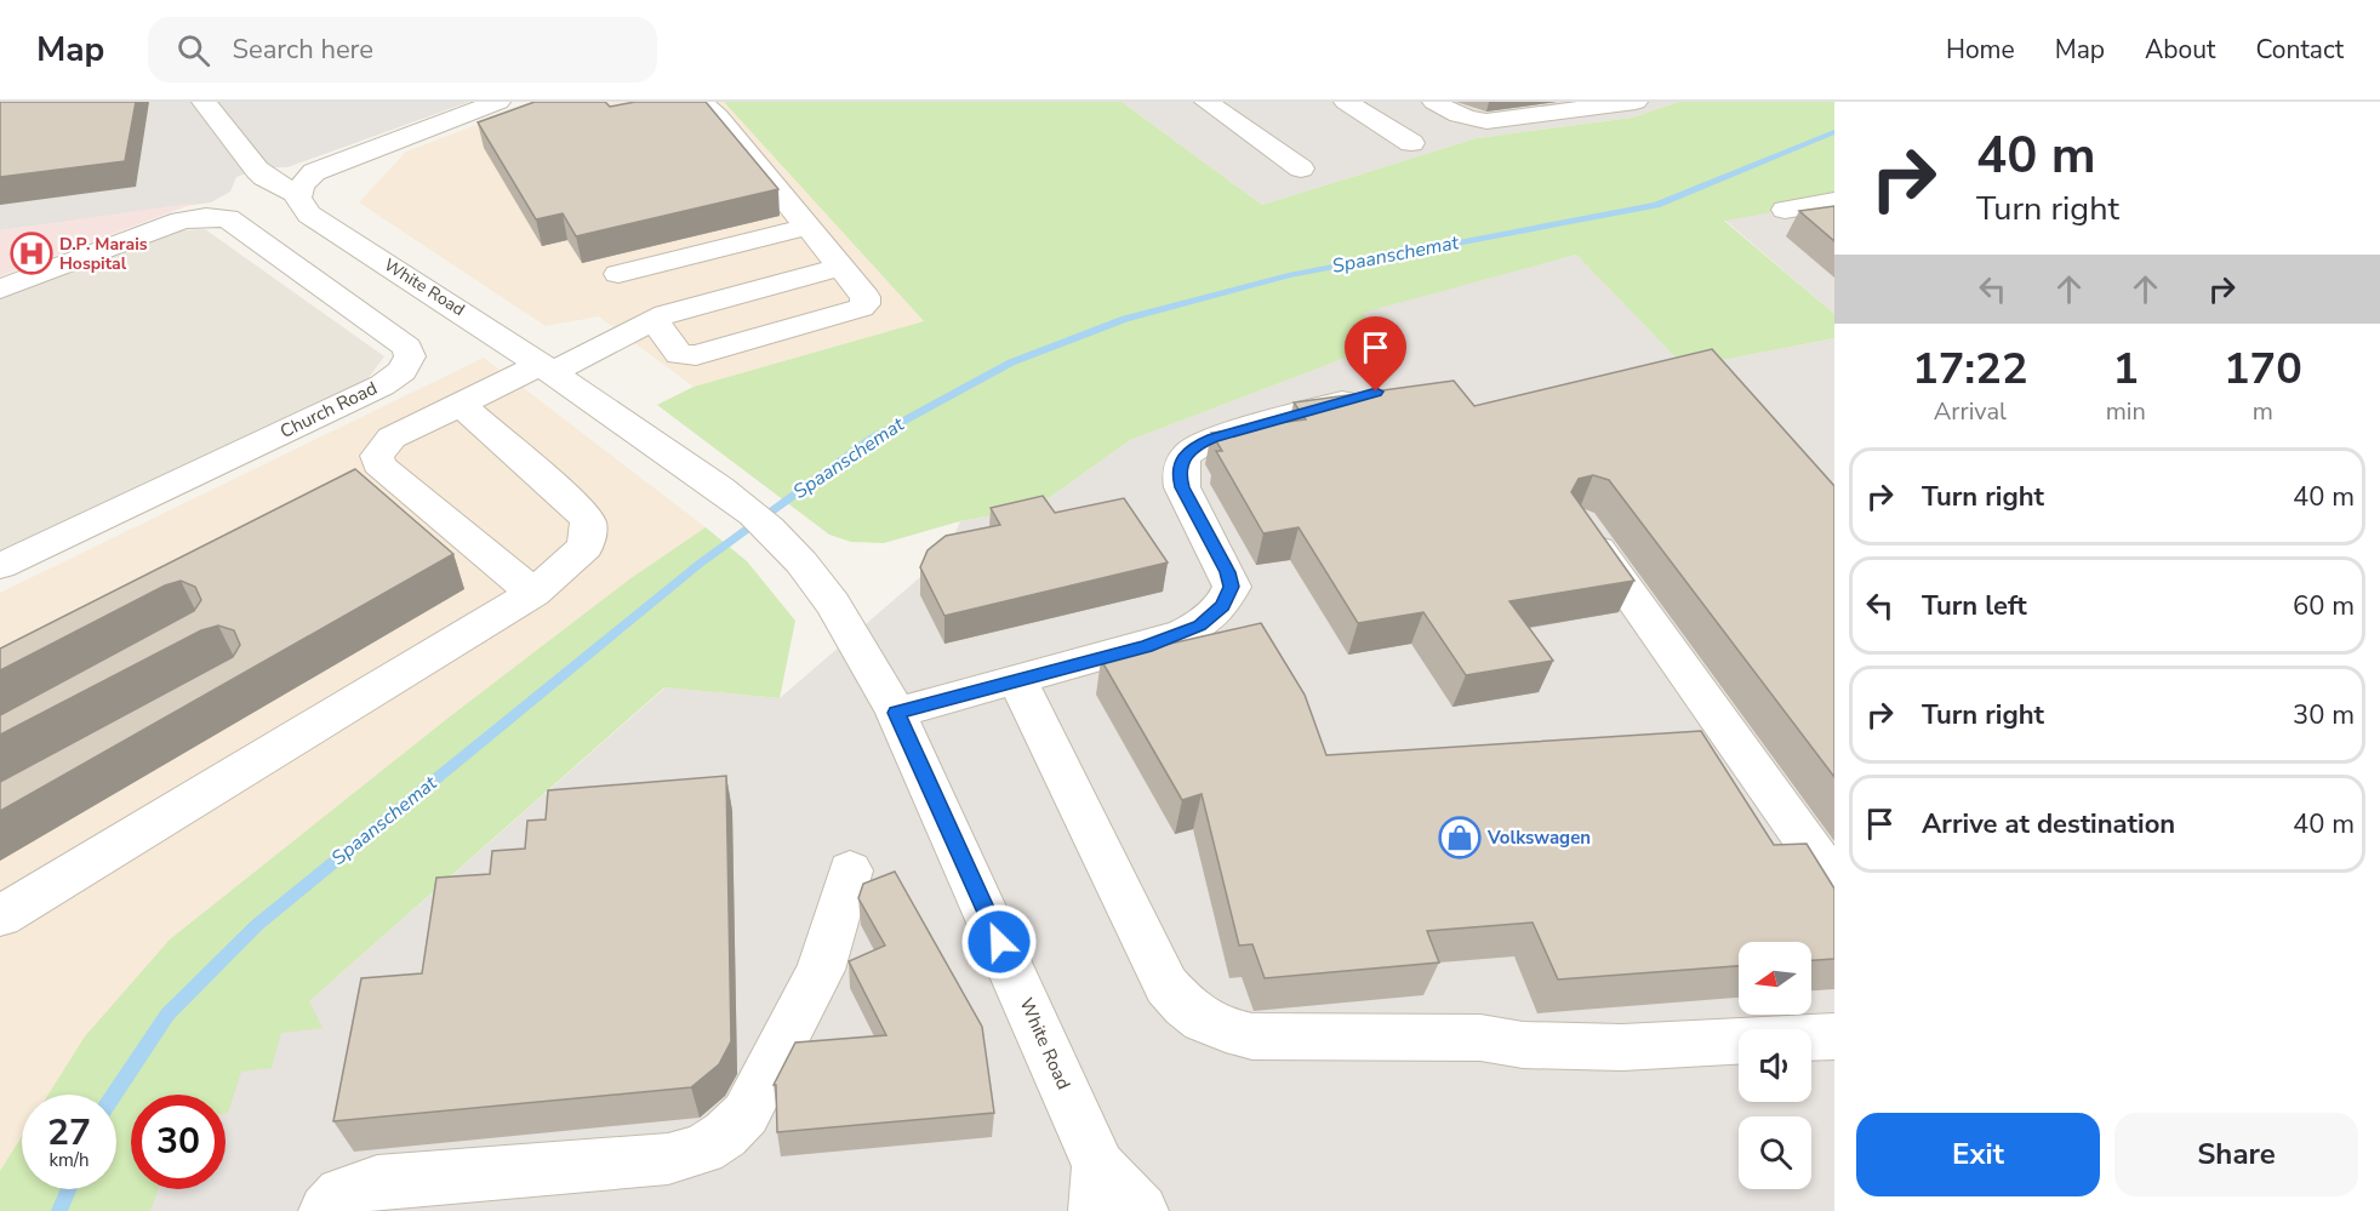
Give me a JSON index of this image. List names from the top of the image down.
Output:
{
  "streets": {
    "street": ["White Road", "Church Road"]
  },
  "water": ["Spaanschemat"],
  "places": {
    "hospital": ["D.P. Marais Hospital"],
    "shop": ["Volkswagen"]
  },
  "north": "left",
  "page": {
    "header": "Map",
    "search": "Search here",
    "nav": [
      "Home",
      "Map",
      "About",
      "Contact"
    ],
    "turn": ["40 m", "Turn right"],
    "eta": [
      "17:22",
      "Arrival",
      "1",
      "min",
      "170",
      "m"
    ],
    "list": [
      {
        "name": "Turn right",
        "value": "40 m"
      },
      {
        "name": "Turn left",
        "value": "60 m"
      },
      {
        "name": "Turn right",
        "value": "30 m"
      },
      {
        "name": "Arrive at destination",
        "value": "40 m"
      }
    ],
    "speed": "27 km/h",
    "limit": "30",
    "buttons": ["Exit", "Share"]
  }
}
